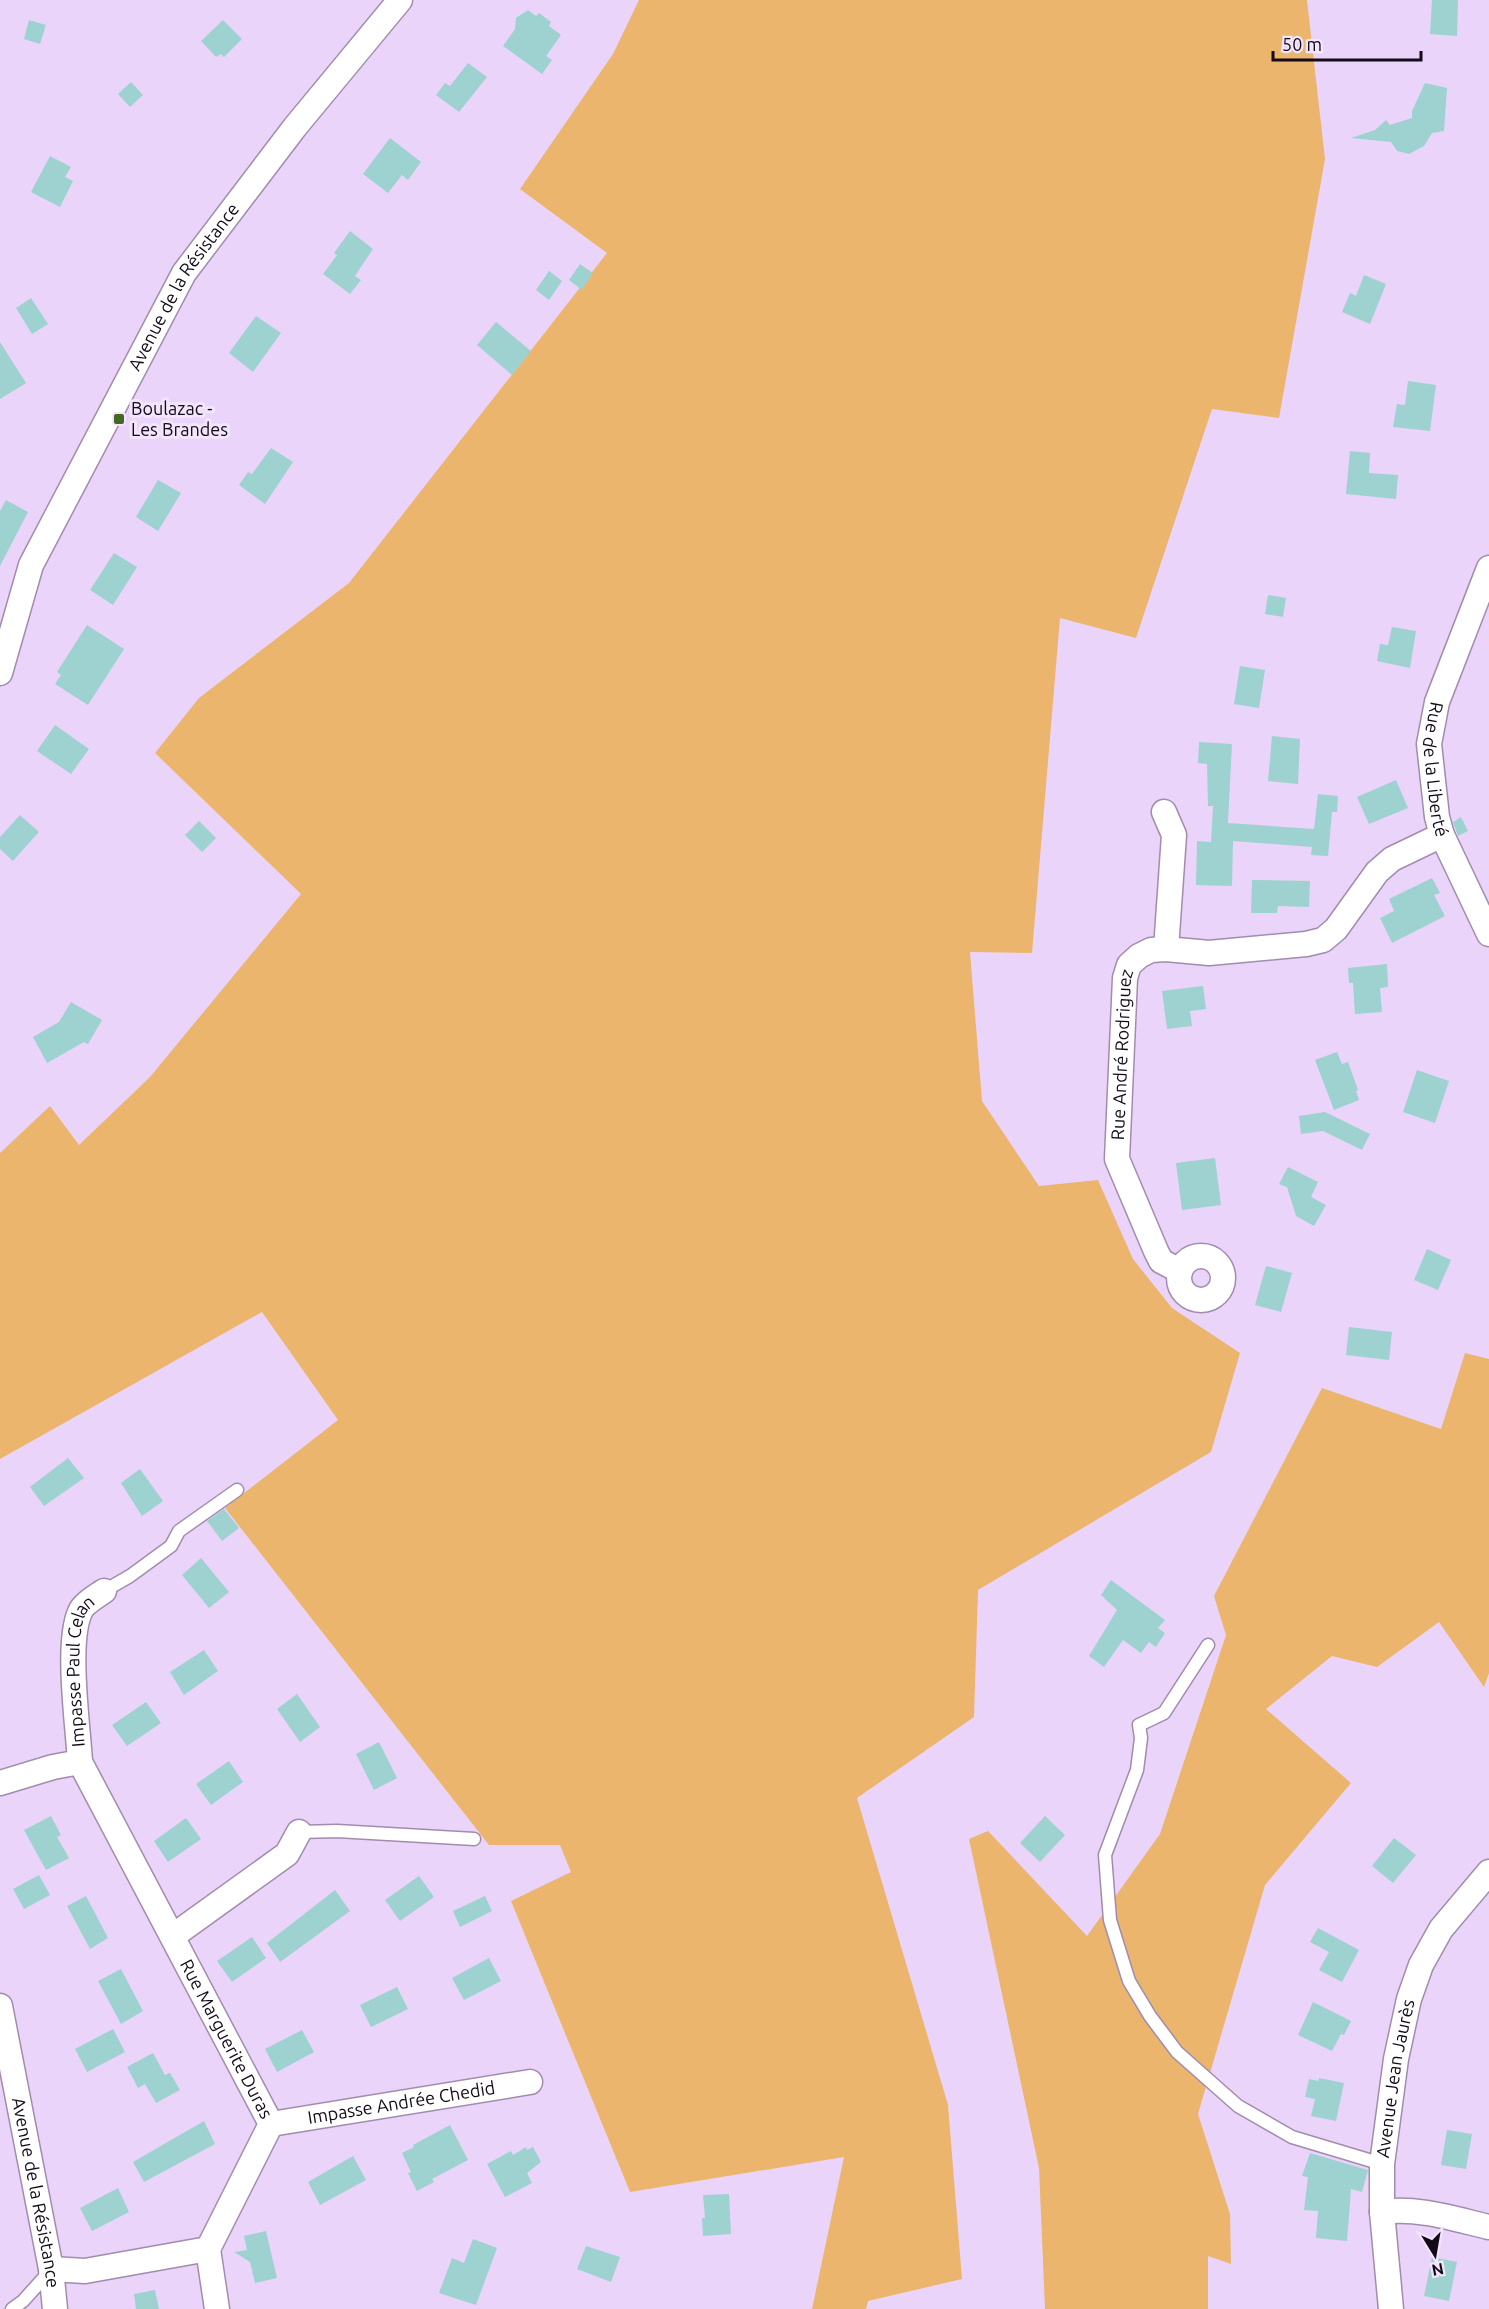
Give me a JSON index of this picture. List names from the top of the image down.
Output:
{
  "streets": {
    "street": [
      "Avenue de la Résistance",
      "Rue de la Liberté",
      "Rue André Rodriguez",
      "Impasse Paul Celan",
      "Rue Marguerite Duras",
      "Avenue Jean Jaurès",
      "Impasse Andrée Chedid"
    ]
  },
  "crossings": [
    ["Rue de la Liberté", "Rue André Rodriguez"],
    ["Impasse Paul Celan", "Rue Marguerite Duras"],
    ["Rue Marguerite Duras", "Impasse Andrée Chedid"]
  ],
  "places": {
    "transit": ["Boulazac - Les Brandes"]
  },
  "scale_bar": "50 m",
  "north": "bottom"
}
